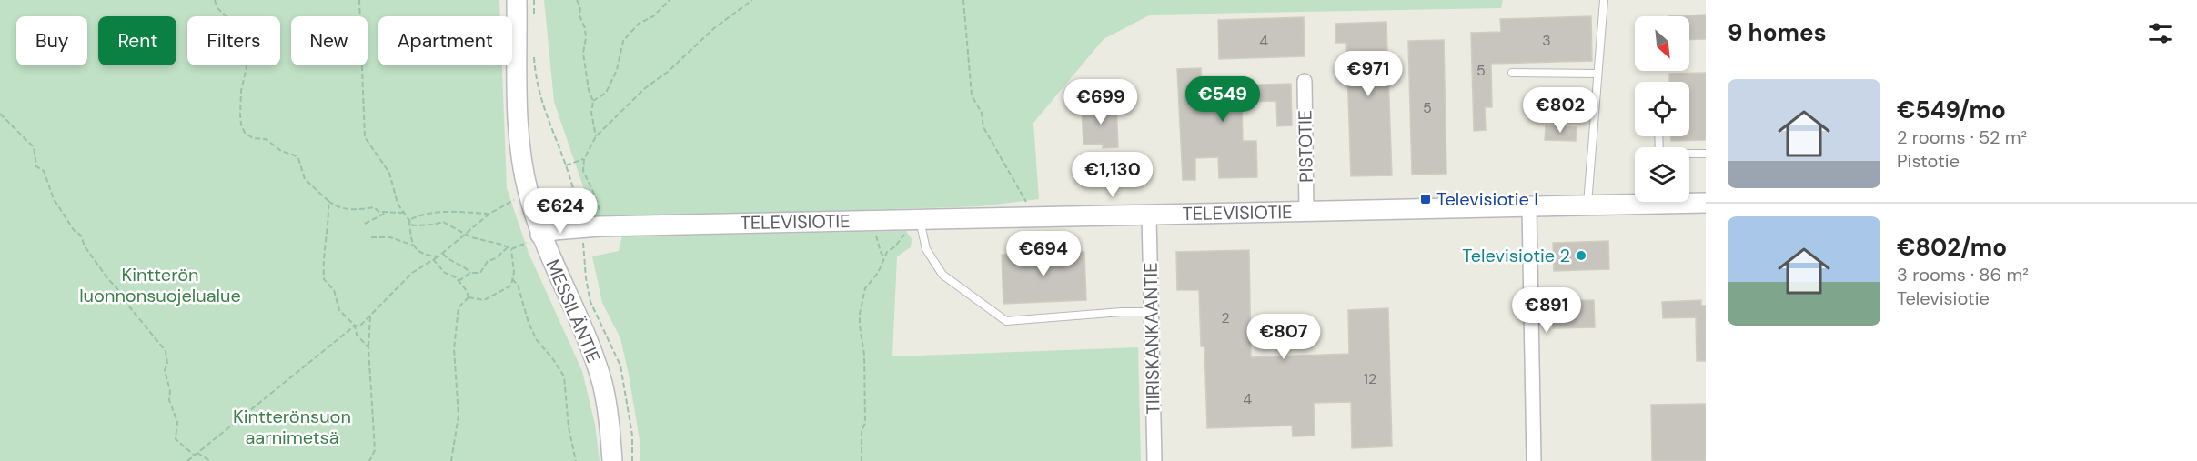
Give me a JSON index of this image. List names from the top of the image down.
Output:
{
  "streets": {
    "street": [
      "PISTOTIE",
      "TELEVISIOTIE",
      "MESSILÄNTIE",
      "TIIRISKANKAANTIE"
    ]
  },
  "crossings": [
    ["PISTOTIE", "TELEVISIOTIE"],
    ["TELEVISIOTIE", "MESSILÄNTIE"],
    ["TELEVISIOTIE", "TIIRISKANKAANTIE"]
  ],
  "parks": ["Kintterön luonnonsuojelualue", "Kintterönsuon aarnimetsä"],
  "places": {
    "transit": ["Televisiotie I"],
    "other": ["Televisiotie 2"]
  },
  "house_numbers": [
    "4",
    "3",
    "5",
    "5",
    "2",
    "12",
    "4"
  ],
  "north": "bottom right",
  "page": {
    "heading": "9 homes",
    "chip": [
      "Buy",
      "Rent",
      "Filters",
      "New",
      "Apartment"
    ],
    "price": [
      "€971",
      "€549",
      "€699",
      "€802",
      "€1,130",
      "€624",
      "€694",
      "€891",
      "€807"
    ],
    "list": [
      {
        "name": "€549/mo",
        "note": "2 rooms · 52 m² · Pistotie"
      },
      {
        "name": "€802/mo",
        "note": "3 rooms · 86 m² · Televisiotie"
      }
    ]
  }
}
